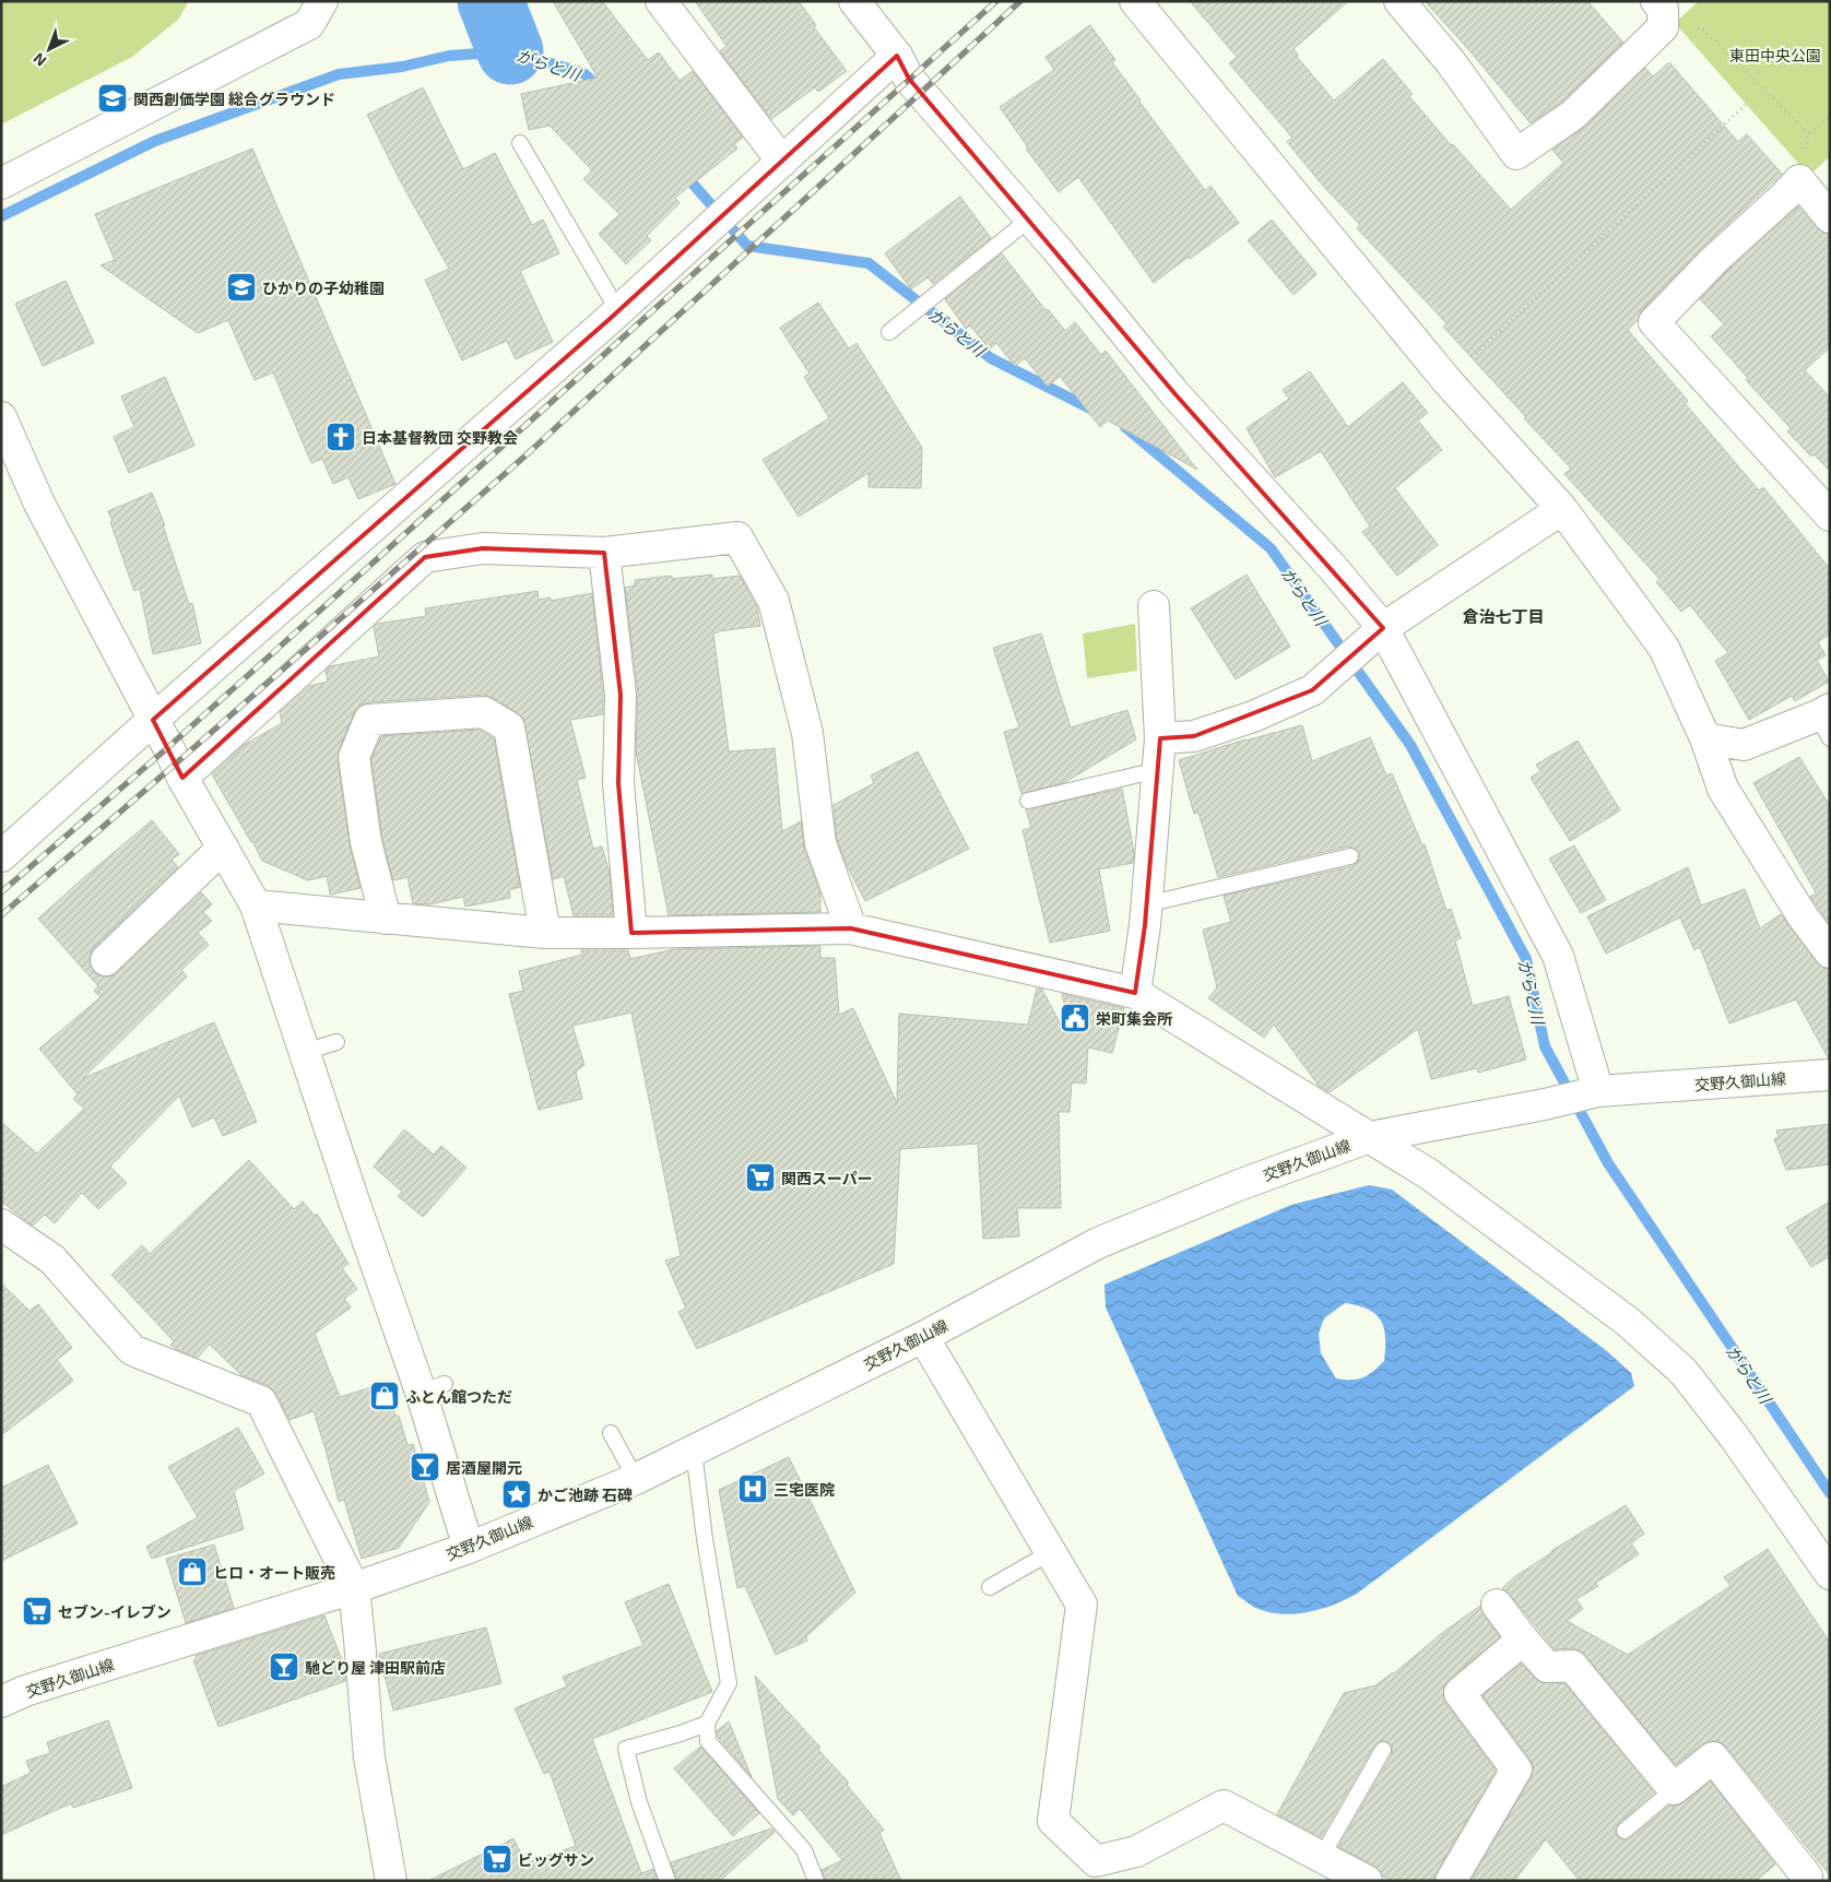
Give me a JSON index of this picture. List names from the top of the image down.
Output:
{
  "streets": {
    "street": ["交野久御山線"]
  },
  "districts": ["倉治七丁目"],
  "water": ["がらと川"],
  "parks": ["東田中央公園"],
  "places": {
    "school or university": ["関西創価学園 総合グラウンド", "ひかりの子幼稚園"],
    "church": ["日本基督教団 交野教会"],
    "public building": ["栄町集会所"],
    "supermarket": ["関西スーパー", "セブン-イレブン", "ビッグサン"],
    "shop": ["ふとん館つただ", "ヒロ・オート販売"],
    "bar": ["居酒屋開元", "馳どり屋 津田駅前店"],
    "hospital": ["三宅医院"],
    "place": ["かご池跡 石碑"]
  },
  "north": "bottom left"
}
